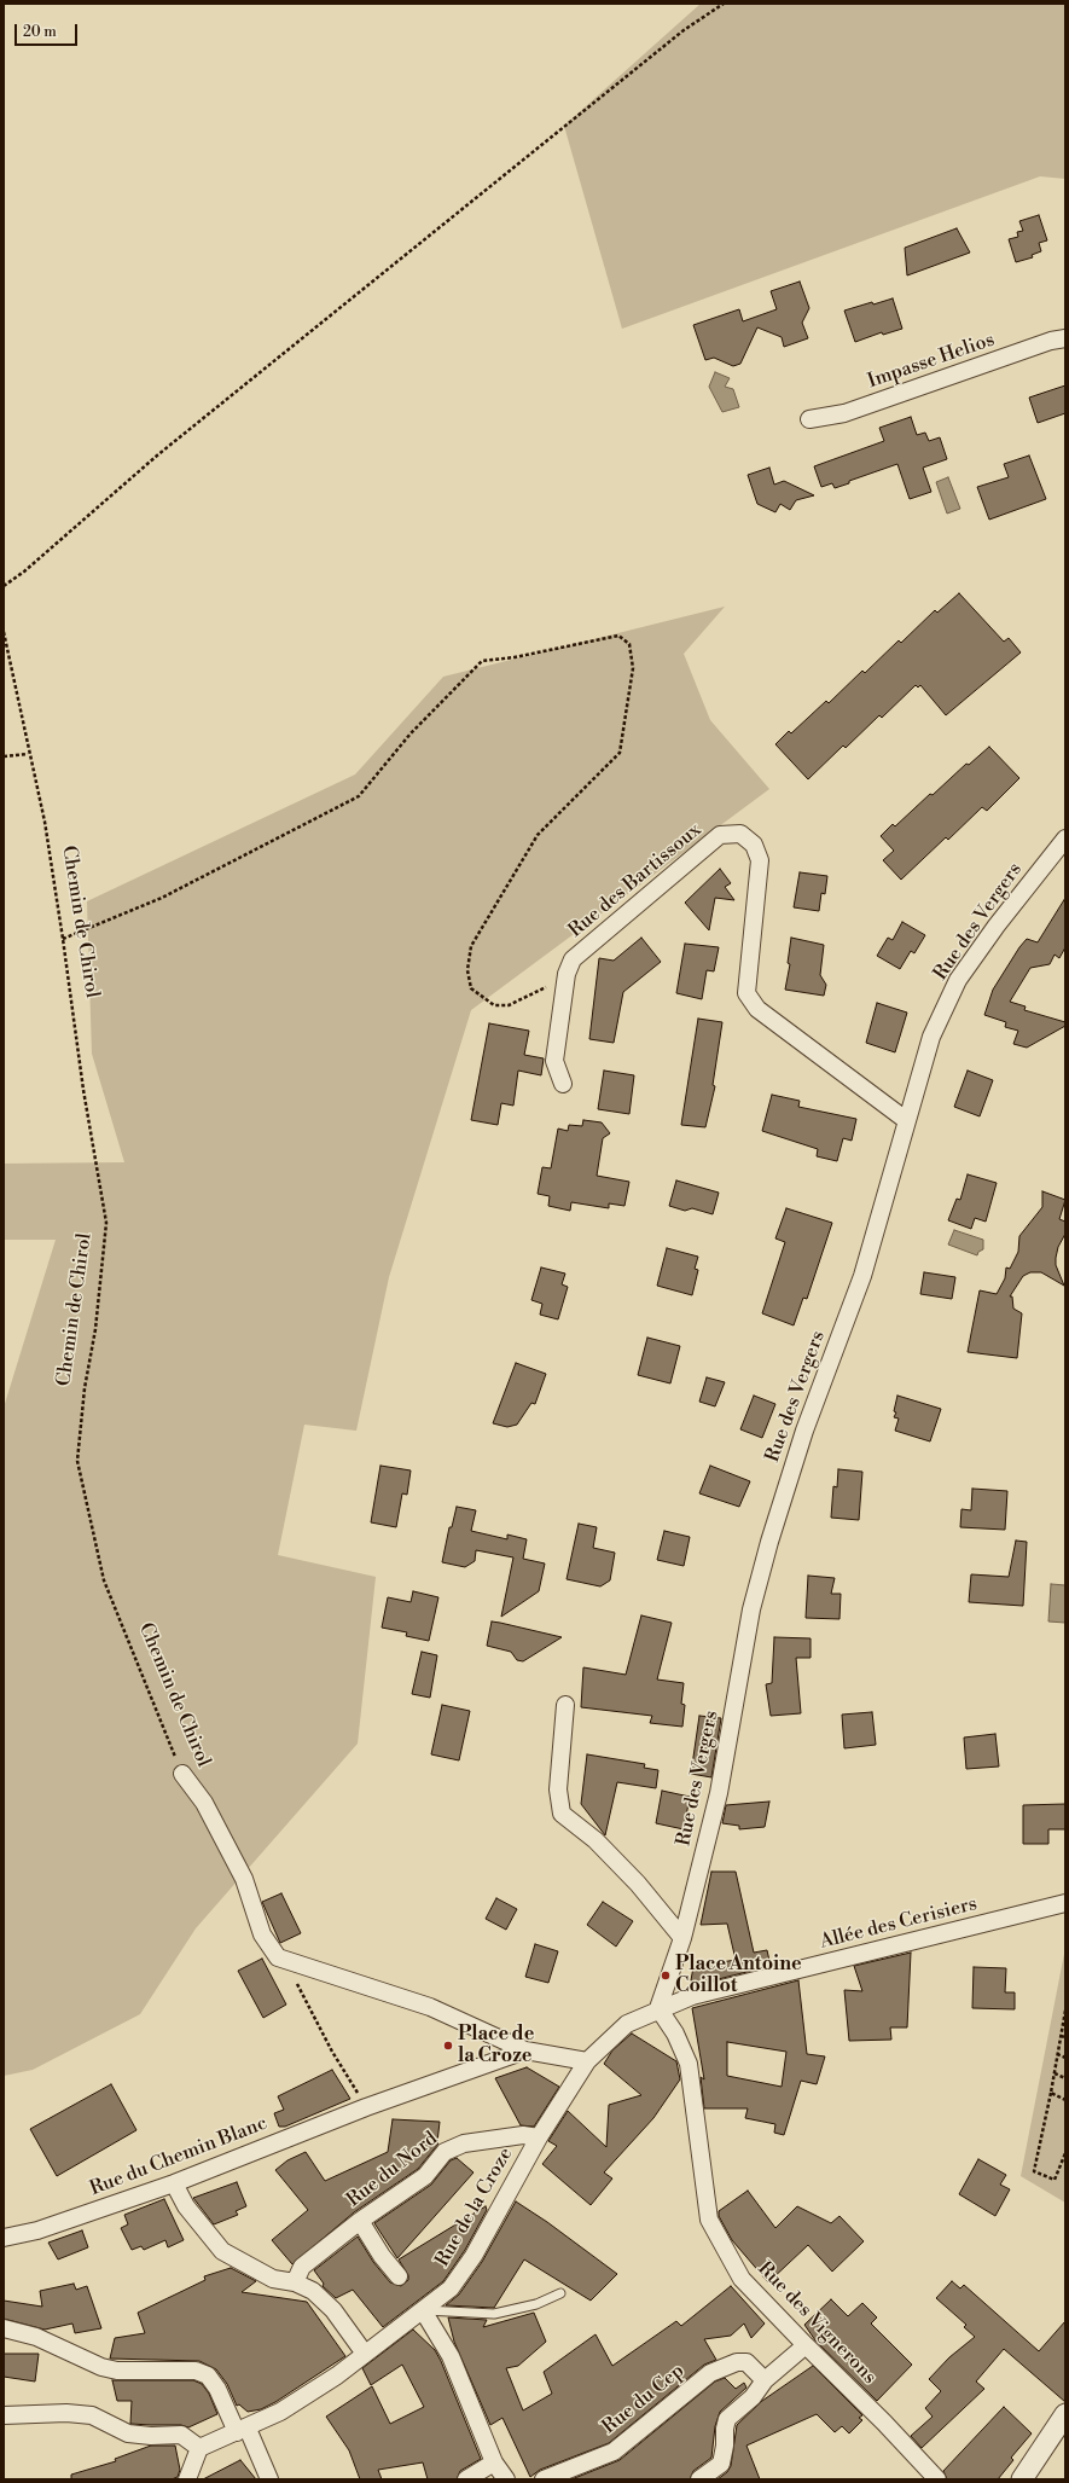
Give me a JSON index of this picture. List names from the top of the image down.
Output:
{
  "streets": {
    "street": [
      "Impasse Helios",
      "Rue des Bartissoux",
      "Chemin de Chirol",
      "Rue des Vergers",
      "Allée des Cerisiers",
      "Rue du Chemin Blanc",
      "Rue du Nord",
      "Rue de la Croze",
      "Rue des Vignerons",
      "Rue du Cep"
    ]
  },
  "crossings": [
    ["Rue des Bartissoux", "Rue des Vergers"],
    ["Rue des Vergers", "Allée des Cerisiers"],
    ["Rue des Vergers", "Rue des Vignerons"],
    ["Allée des Cerisiers", "Rue des Vignerons"],
    ["Rue du Nord", "Rue de la Croze"]
  ],
  "places": ["Place Antoine Coillot", "Place de la Croze"],
  "scale_bar": "20 m"
}
